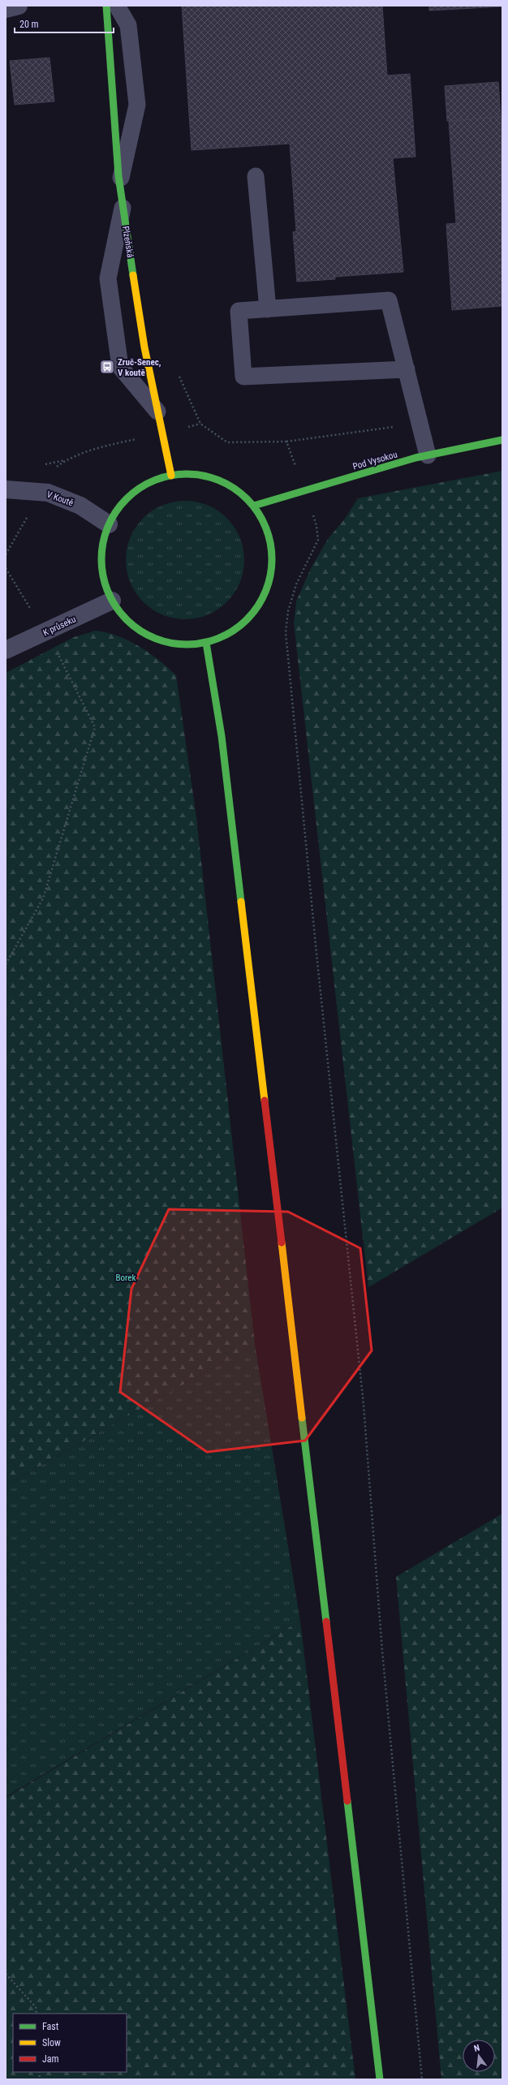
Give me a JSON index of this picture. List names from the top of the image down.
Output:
{
  "streets": {
    "main road": ["Plzeňská", "Pod Vysokou"],
    "street": ["V Koutě", "K průseku"]
  },
  "parks": ["Borek"],
  "places": {
    "bus stop": ["Zruč-Senec, V koutě"]
  },
  "legend": ["Fast", "Slow", "Jam"],
  "scale_bar": "20 m",
  "north": "top"
}
